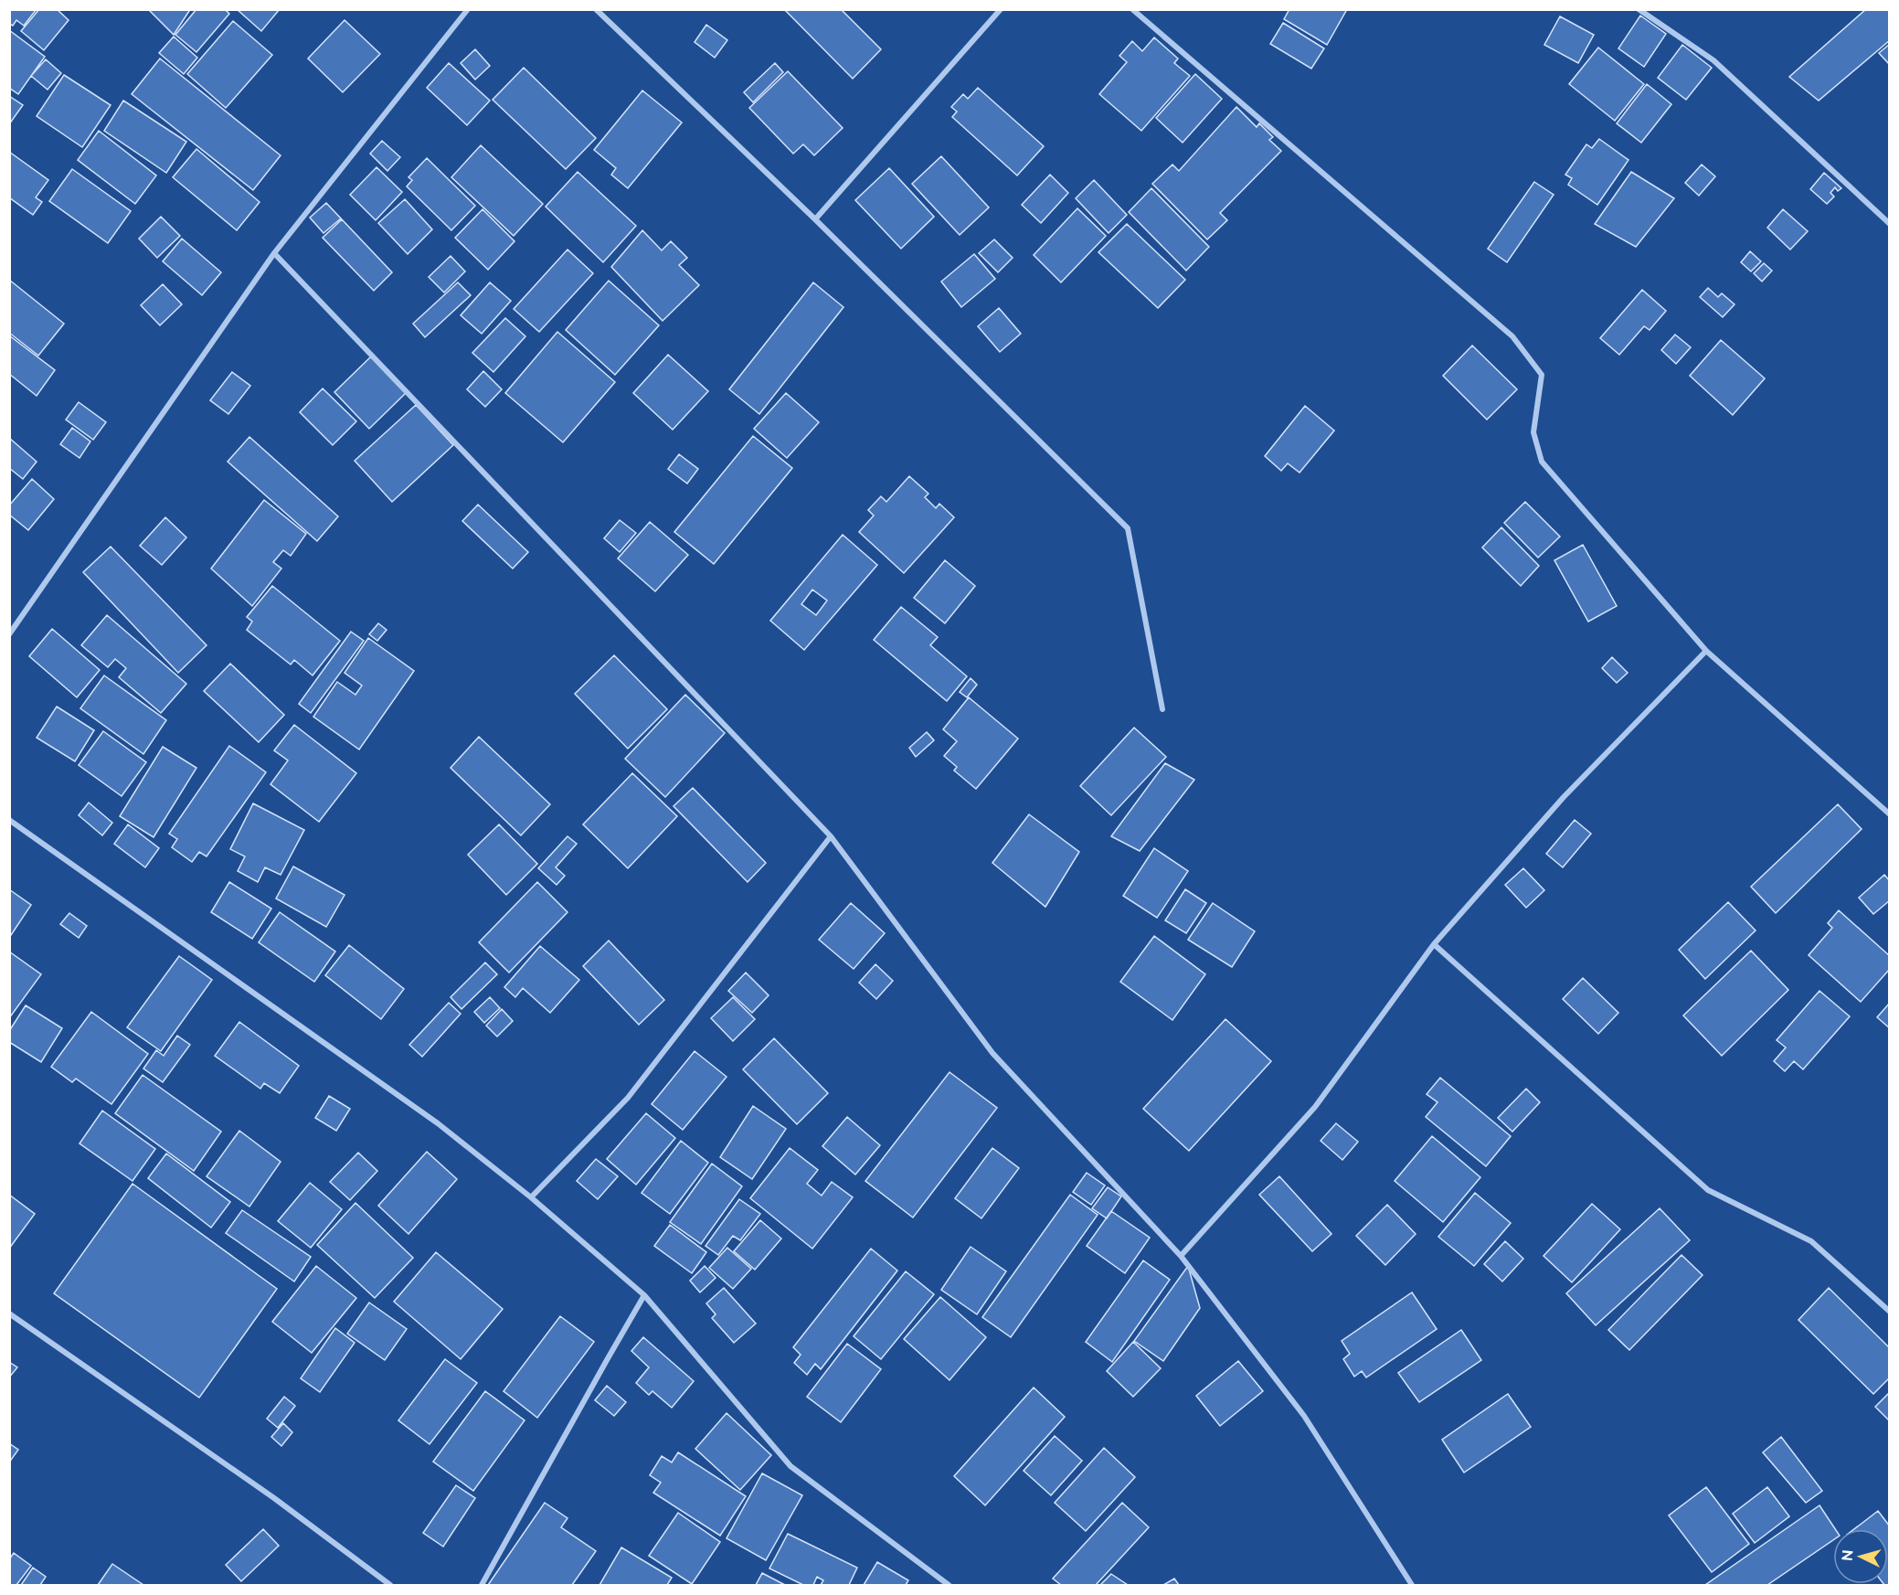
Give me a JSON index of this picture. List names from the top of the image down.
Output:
{
  "north": "left"
}
